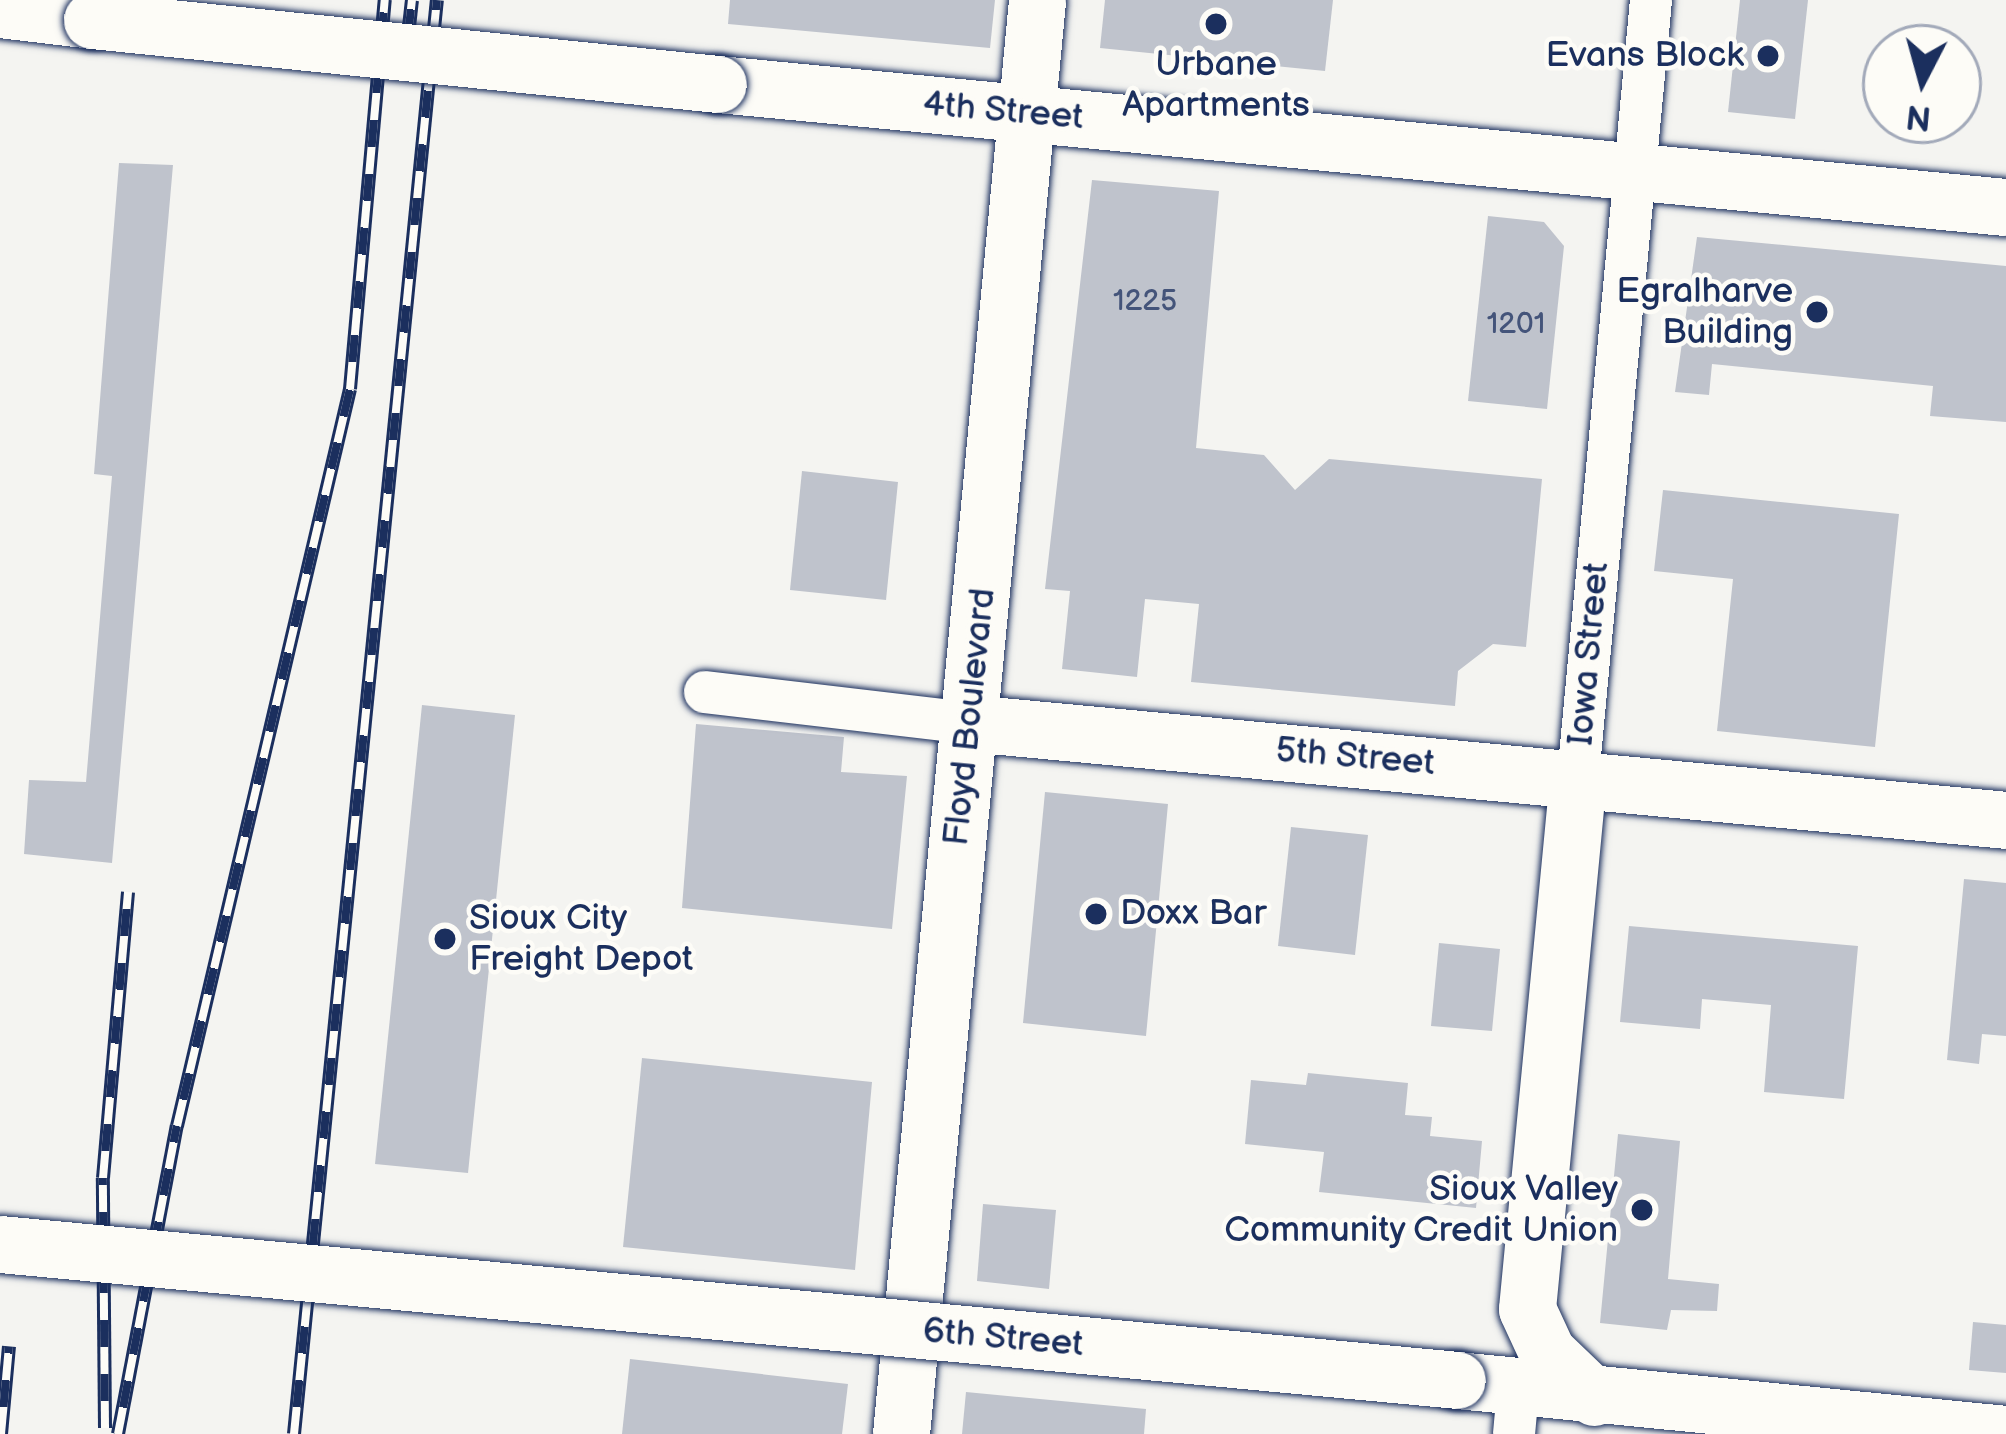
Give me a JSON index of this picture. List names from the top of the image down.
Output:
{
  "streets": {
    "main road": [
      "4th Street",
      "Iowa Street",
      "Floyd Boulevard",
      "5th Street",
      "6th Street"
    ]
  },
  "crossings": [
    ["4th Street", "Iowa Street"],
    ["4th Street", "Floyd Boulevard"],
    ["Iowa Street", "5th Street"],
    ["Floyd Boulevard", "5th Street"]
  ],
  "places": [
    "Urbane Apartments",
    "Evans Block",
    "Egralharve Building",
    "Doxx Bar",
    "Sioux City Freight Depot",
    "Sioux Valley Community Credit Union"
  ],
  "house_numbers": ["1225", "1201"],
  "north": "bottom"
}
